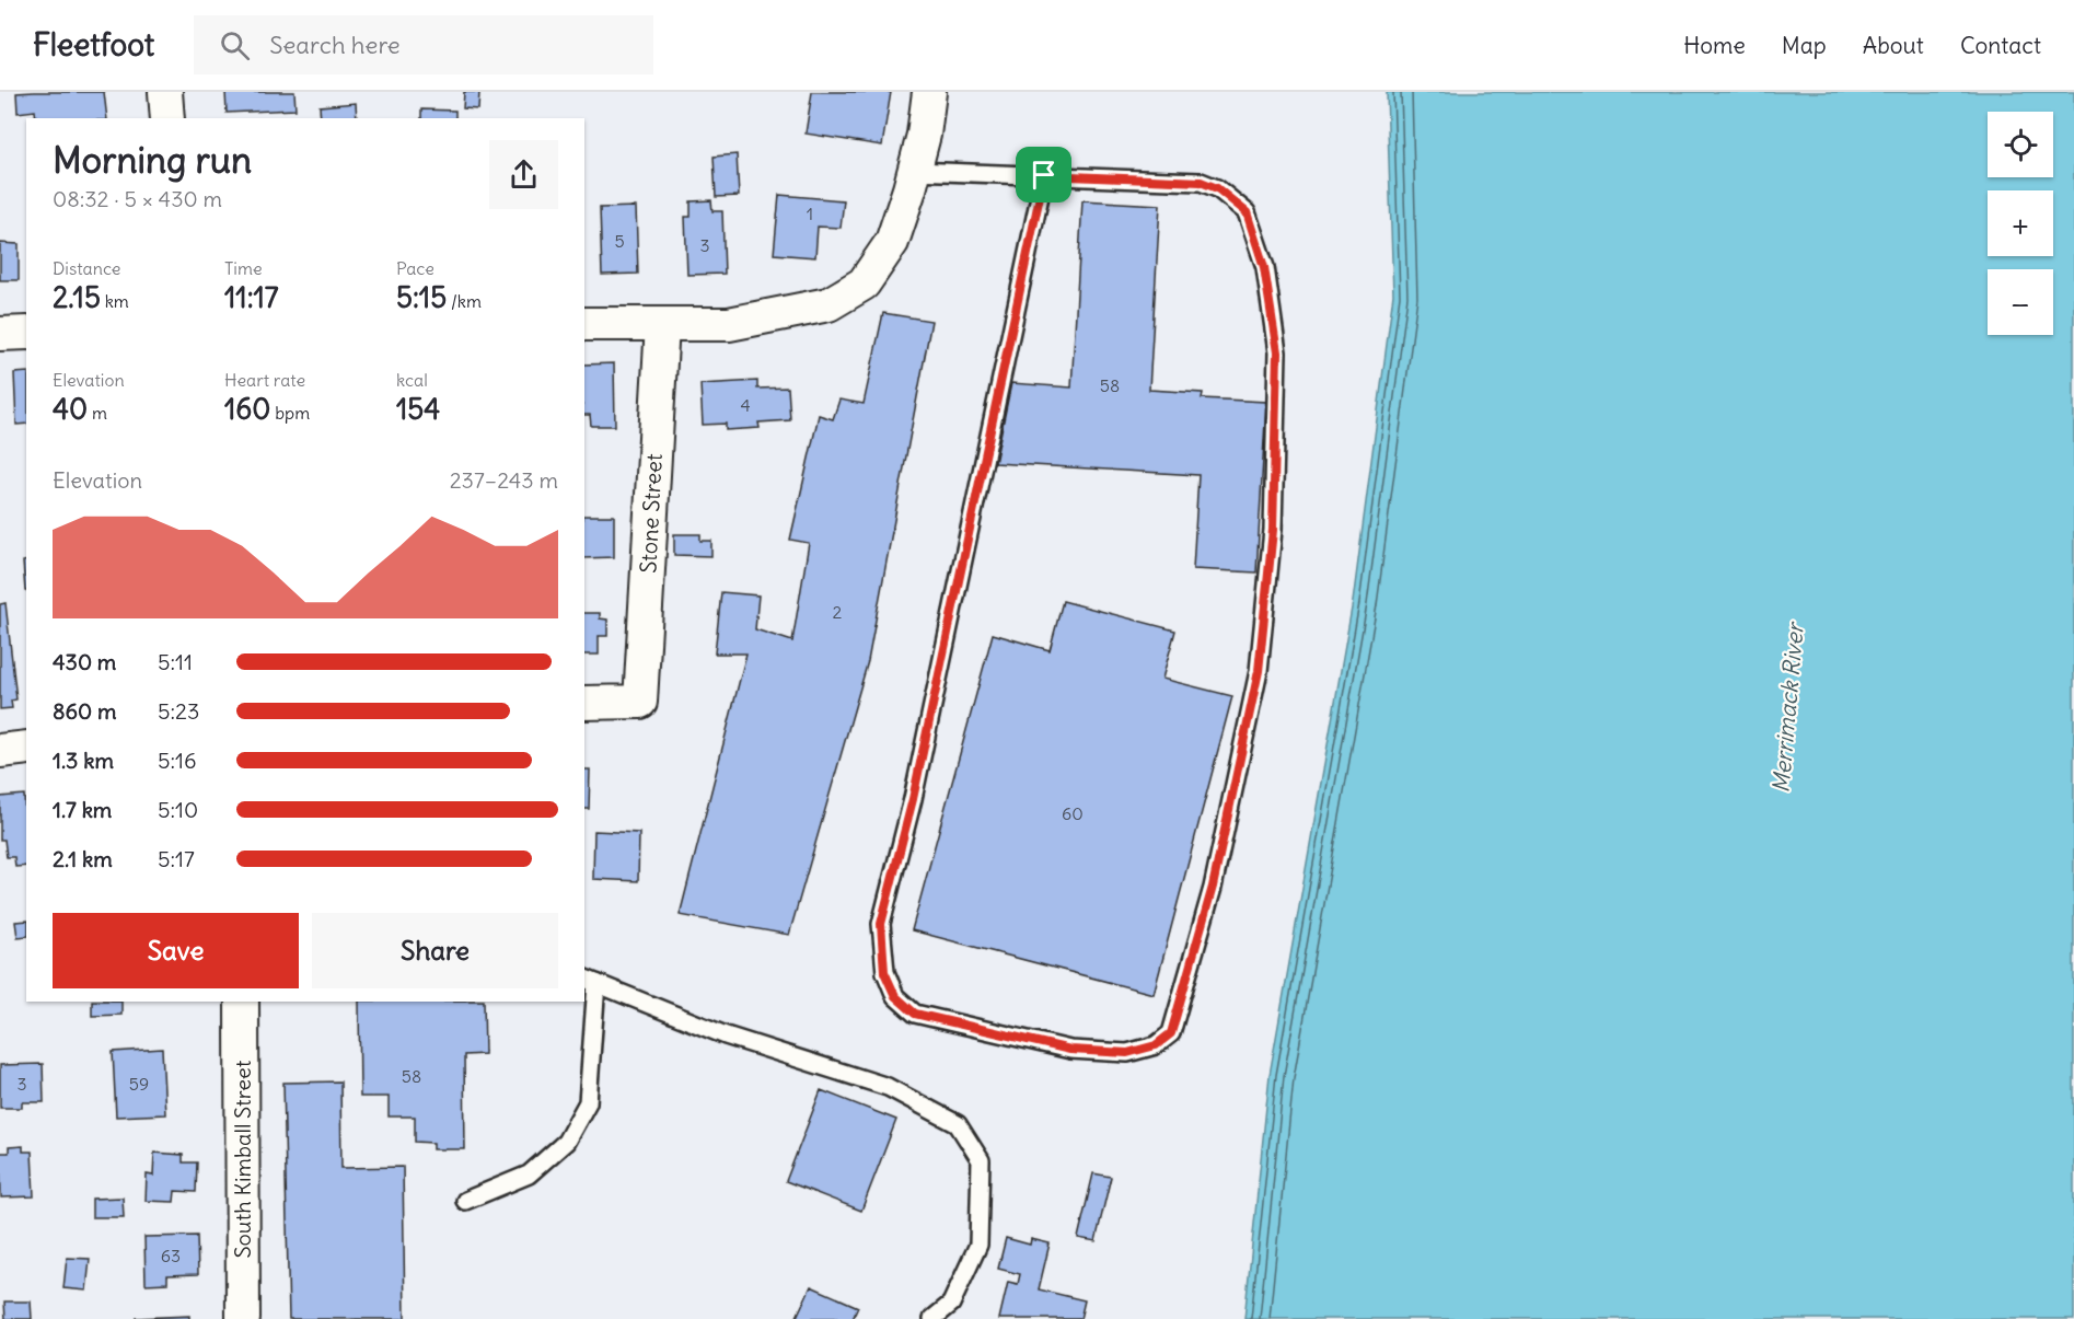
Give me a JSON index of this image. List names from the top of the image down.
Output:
{
  "streets": {
    "street": ["Stone Street", "South Kimball Street"]
  },
  "water": ["Merrimack River"],
  "house_numbers": [
    "1",
    "5",
    "3",
    "58",
    "4",
    "2",
    "60",
    "58",
    "3",
    "59",
    "63"
  ],
  "page": {
    "header": "Fleetfoot",
    "search": "Search here",
    "nav": [
      "Home",
      "Map",
      "About",
      "Contact"
    ],
    "map_buttons": ["+", "−"],
    "heading": ["Morning run", "08:32 · 5 × 430 m"],
    "stats": [
      ["Distance", "2.15 km"],
      ["Time", "11:17"],
      ["Pace", "5:15 /km"],
      ["Elevation", "40 m"],
      ["Heart rate", "160 bpm"],
      ["kcal", "154"]
    ],
    "chart": ["Elevation", "237–243 m"],
    "list": [
      {
        "name": "430 m",
        "note": "5:11"
      },
      {
        "name": "860 m",
        "note": "5:23"
      },
      {
        "name": "1.3 km",
        "note": "5:16"
      },
      {
        "name": "1.7 km",
        "note": "5:10"
      },
      {
        "name": "2.1 km",
        "note": "5:17"
      }
    ],
    "buttons": ["Save", "Share"]
  }
}
